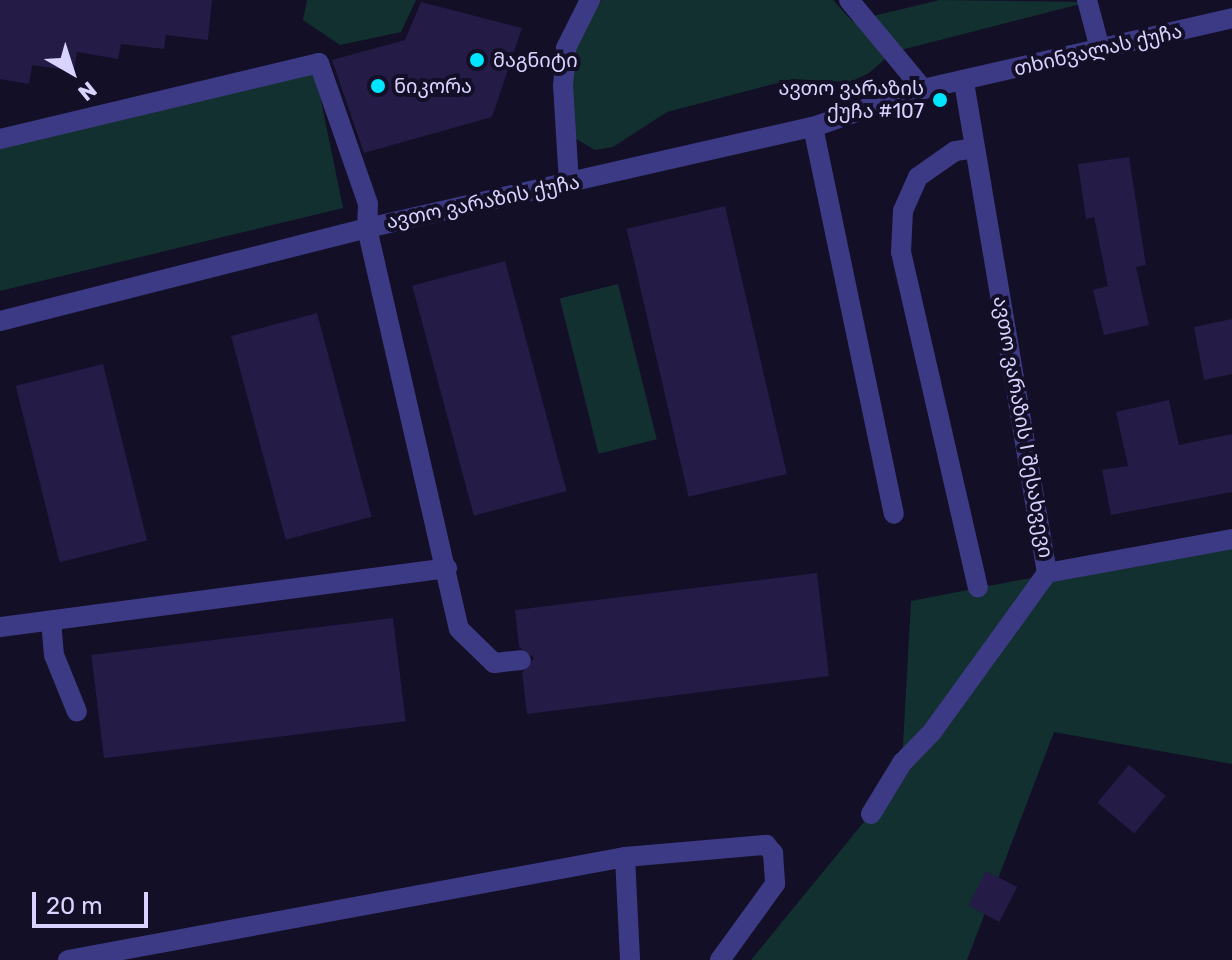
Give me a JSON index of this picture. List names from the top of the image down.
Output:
{
  "streets": {
    "street": ["თხინვალას ქუჩა", "ავთო ვარაზის ქუჩა", "ავთო ვარაზის I შესახვევი"]
  },
  "crossings": [
    ["თხინვალას ქუჩა", "ავთო ვარაზის ქუჩა"],
    ["თხინვალას ქუჩა", "ავთო ვარაზის I შესახვევი"],
    ["ავთო ვარაზის ქუჩა", "ავთო ვარაზის I შესახვევი"]
  ],
  "places": ["მაგნიტი", "ნიკორა", "ავთო ვარაზის ქუჩა #107"],
  "scale_bar": "20 m",
  "north": "bottom right"
}
